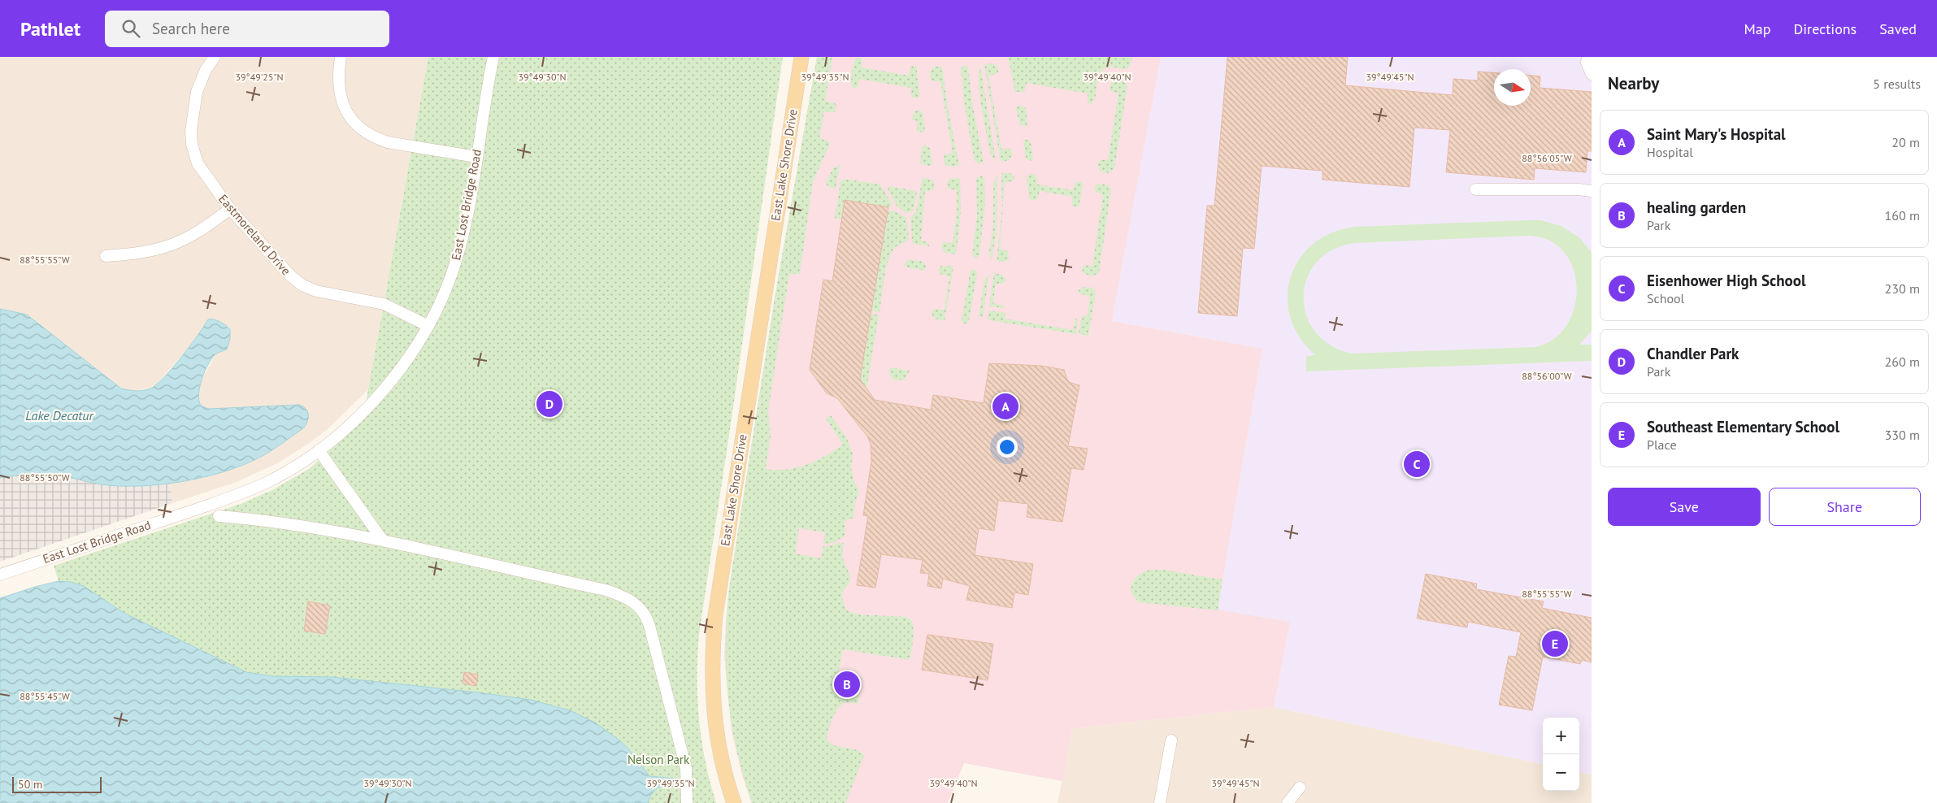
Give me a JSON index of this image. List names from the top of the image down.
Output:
{
  "streets": {
    "main road": ["East Lake Shore Drive"],
    "street": ["East Lost Bridge Road", "Eastmoreland Drive"]
  },
  "crossings": [
    ["East Lost Bridge Road", "Eastmoreland Drive"]
  ],
  "water": ["Lake Decatur"],
  "parks": ["Nelson Park"],
  "scale_bar": "50 m",
  "north": "right",
  "page": {
    "header": "Pathlet",
    "search": "Search here",
    "nav": ["Map", "Directions", "Saved"],
    "heading": ["Nearby", "5 results"],
    "list": [
      {
        "mark": "A",
        "name": "Saint Mary's Hospital",
        "note": "Hospital",
        "value": "20 m"
      },
      {
        "mark": "B",
        "name": "healing garden",
        "note": "Park",
        "value": "160 m"
      },
      {
        "mark": "C",
        "name": "Eisenhower High School",
        "note": "School",
        "value": "230 m"
      },
      {
        "mark": "D",
        "name": "Chandler Park",
        "note": "Park",
        "value": "260 m"
      },
      {
        "mark": "E",
        "name": "Southeast Elementary School",
        "note": "Place",
        "value": "330 m"
      }
    ],
    "pins": [
      "D",
      "A",
      "C",
      "E",
      "B"
    ],
    "buttons": ["Save", "Share"],
    "map_buttons": ["+", "−"],
    "scale": "50 m"
  },
  "coordinates": [
    "39°49'25\"N",
    "39°49'30\"N",
    "39°49'35\"N",
    "39°49'40\"N",
    "39°49'45\"N",
    "88°56'05\"W",
    "88°55'55\"W",
    "88°56'00\"W",
    "88°55'50\"W",
    "88°55'45\"W"
  ]
}
